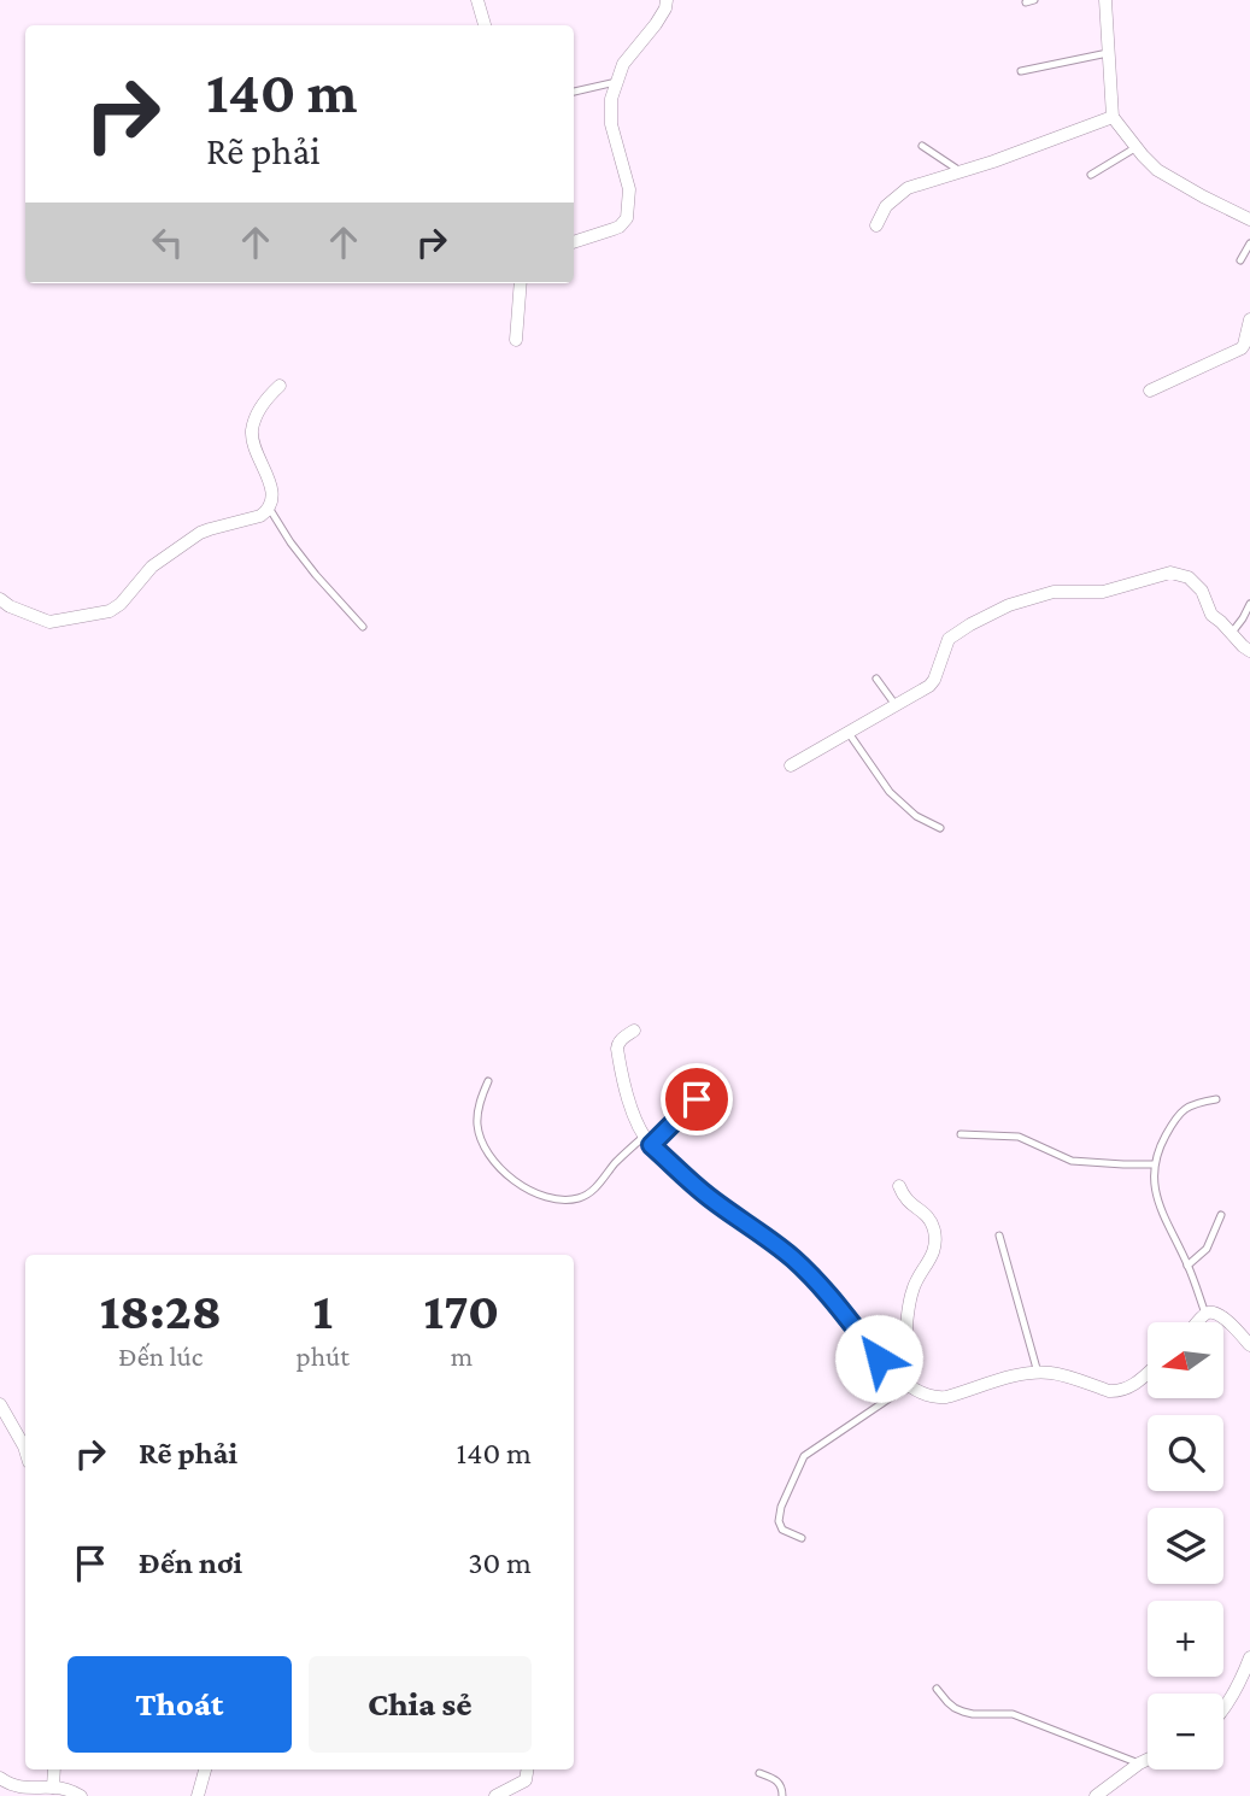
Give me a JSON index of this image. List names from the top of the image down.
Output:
{
  "north": "left",
  "page": {
    "turn": ["140 m", "Rẽ phải"],
    "eta": [
      "18:28",
      "Đến lúc",
      "1",
      "phút",
      "170",
      "m"
    ],
    "map_buttons": ["+", "−"],
    "list": [
      {
        "name": "Rẽ phải",
        "value": "140 m"
      },
      {
        "name": "Đến nơi",
        "value": "30 m"
      }
    ],
    "buttons": ["Thoát", "Chia sẻ"]
  }
}
